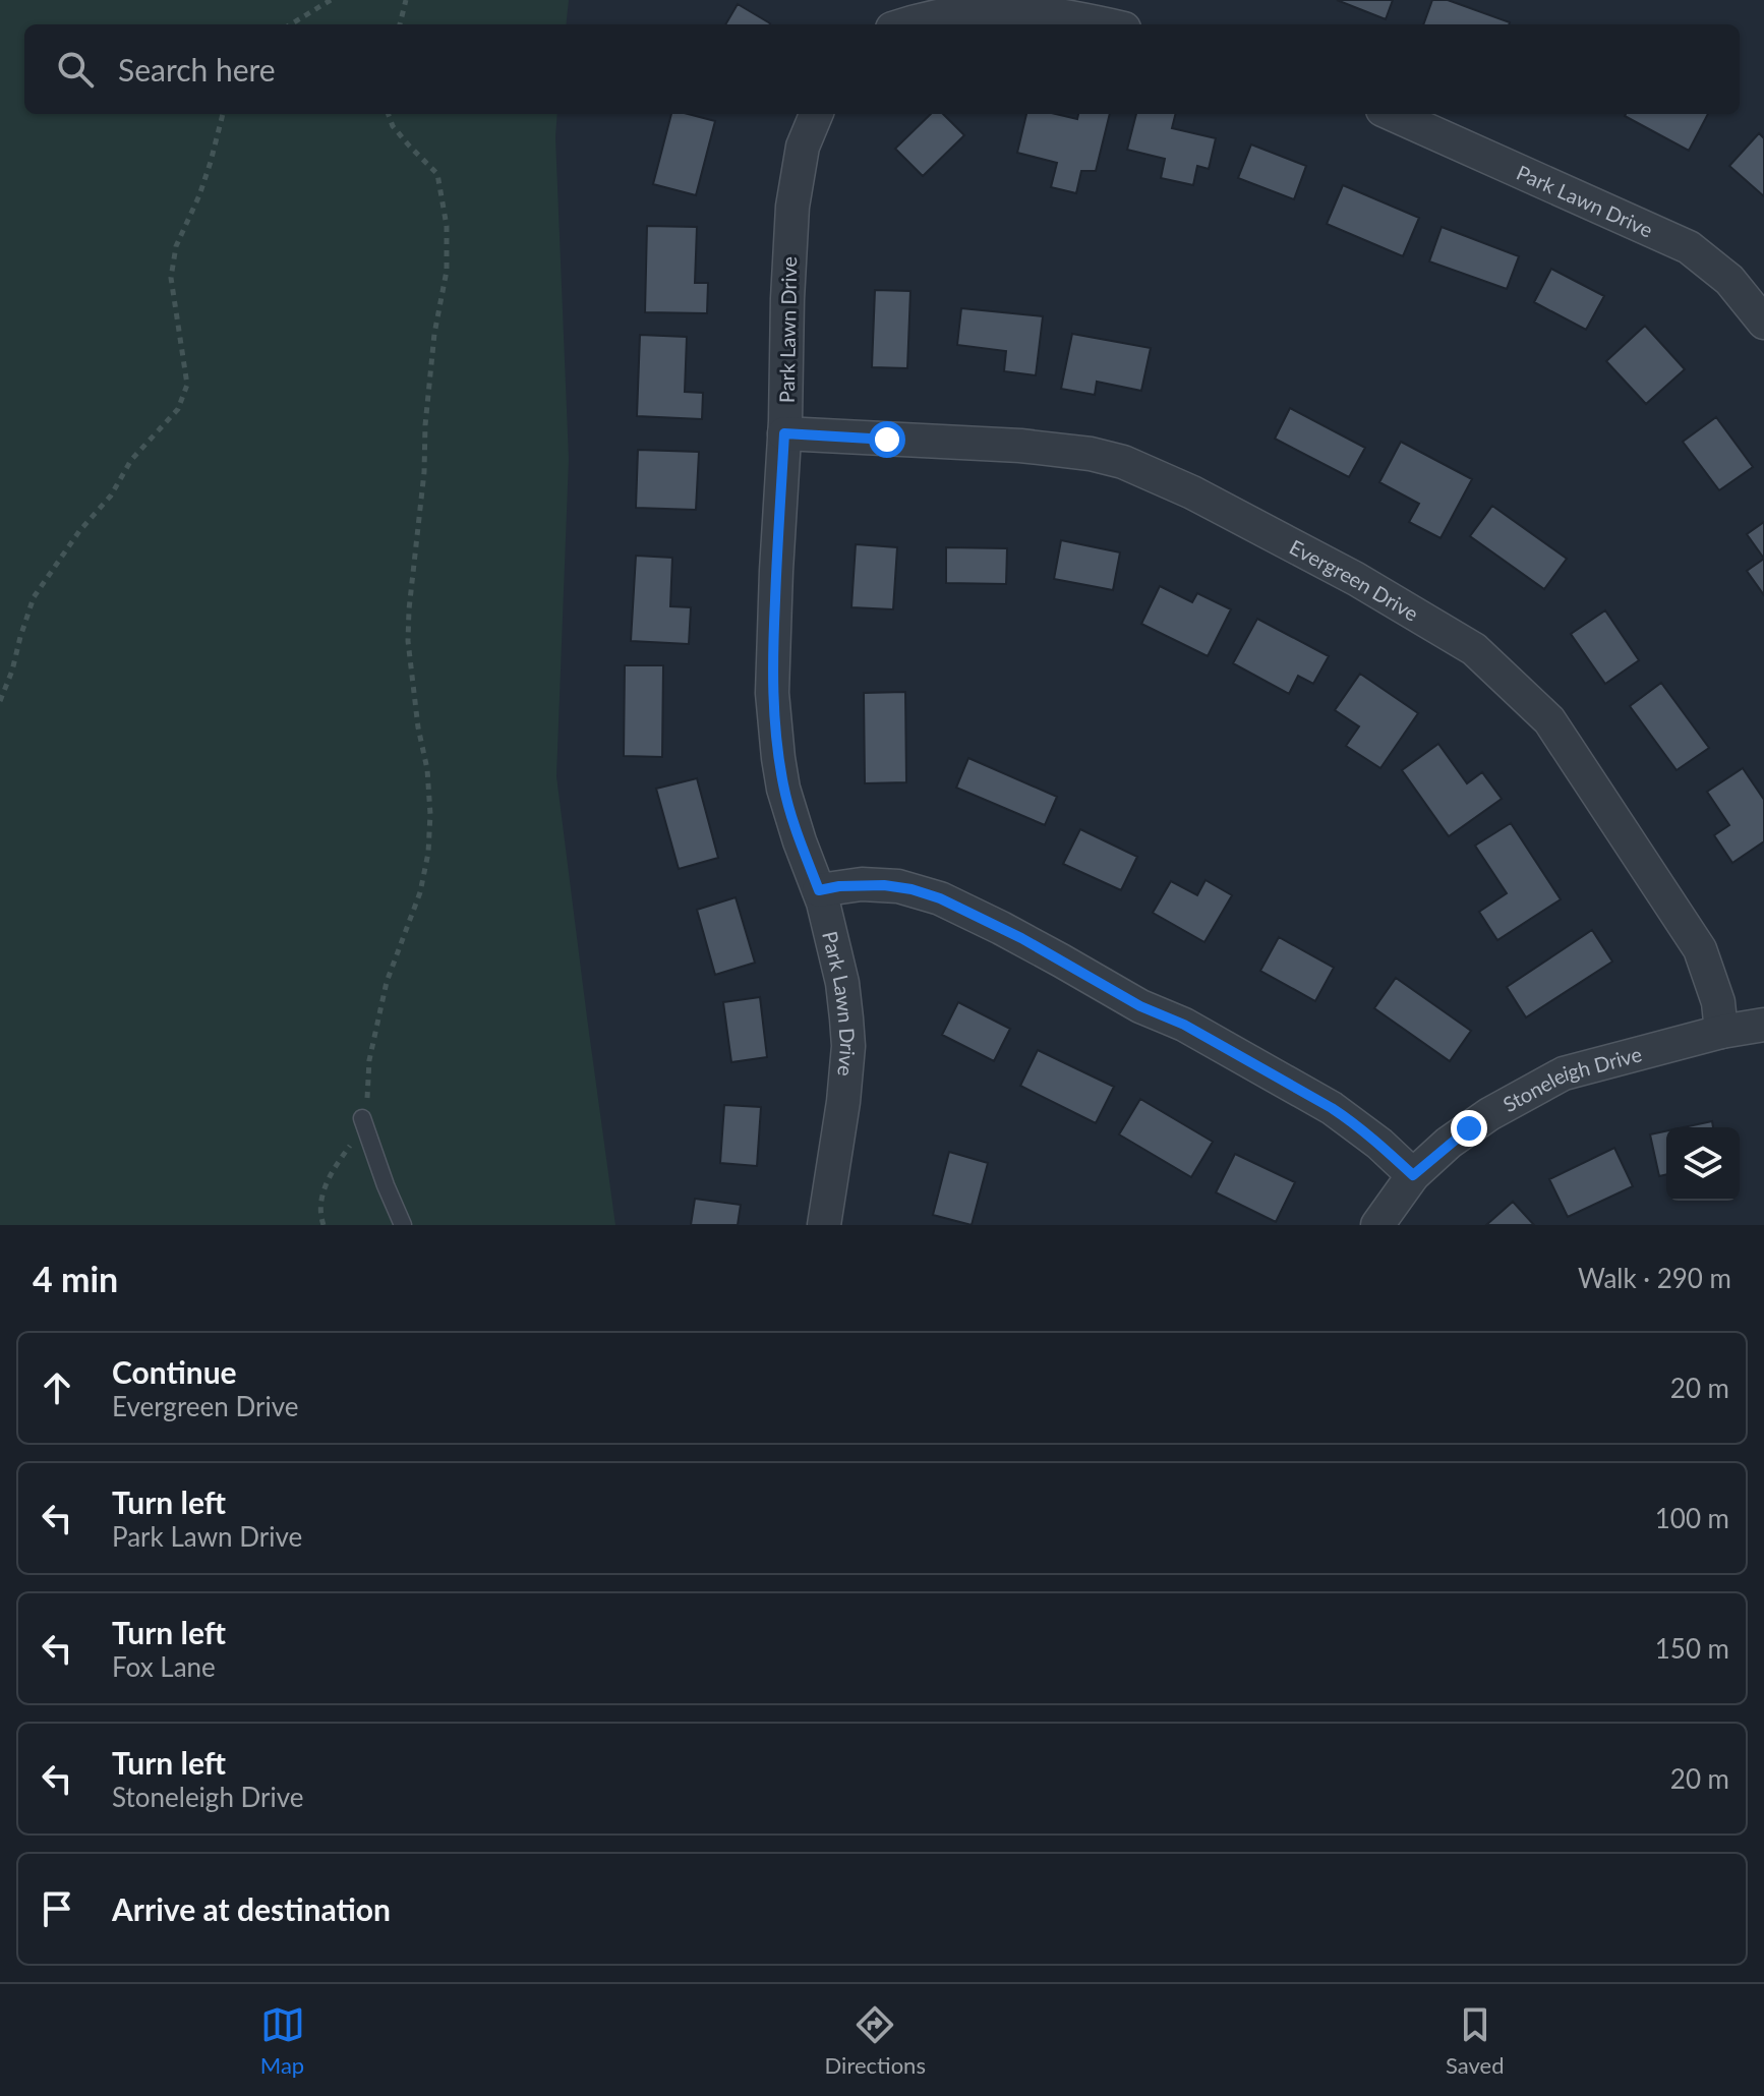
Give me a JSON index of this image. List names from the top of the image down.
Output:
{
  "streets": {
    "street": ["Park Lawn Drive", "Evergreen Drive", "Stoneleigh Drive"]
  },
  "crossings": [
    ["Park Lawn Drive", "Evergreen Drive"],
    ["Evergreen Drive", "Stoneleigh Drive"]
  ],
  "page": {
    "search": "Search here",
    "heading": ["4 min", "Walk · 290 m"],
    "list": [
      ["Continue", "Evergreen Drive", "20 m"],
      ["Turn left", "Park Lawn Drive", "100 m"],
      ["Turn left", "Fox Lane", "150 m"],
      ["Turn left", "Stoneleigh Drive", "20 m"],
      "Arrive at destination"
    ],
    "nav": ["Map", "Directions", "Saved"]
  }
}
